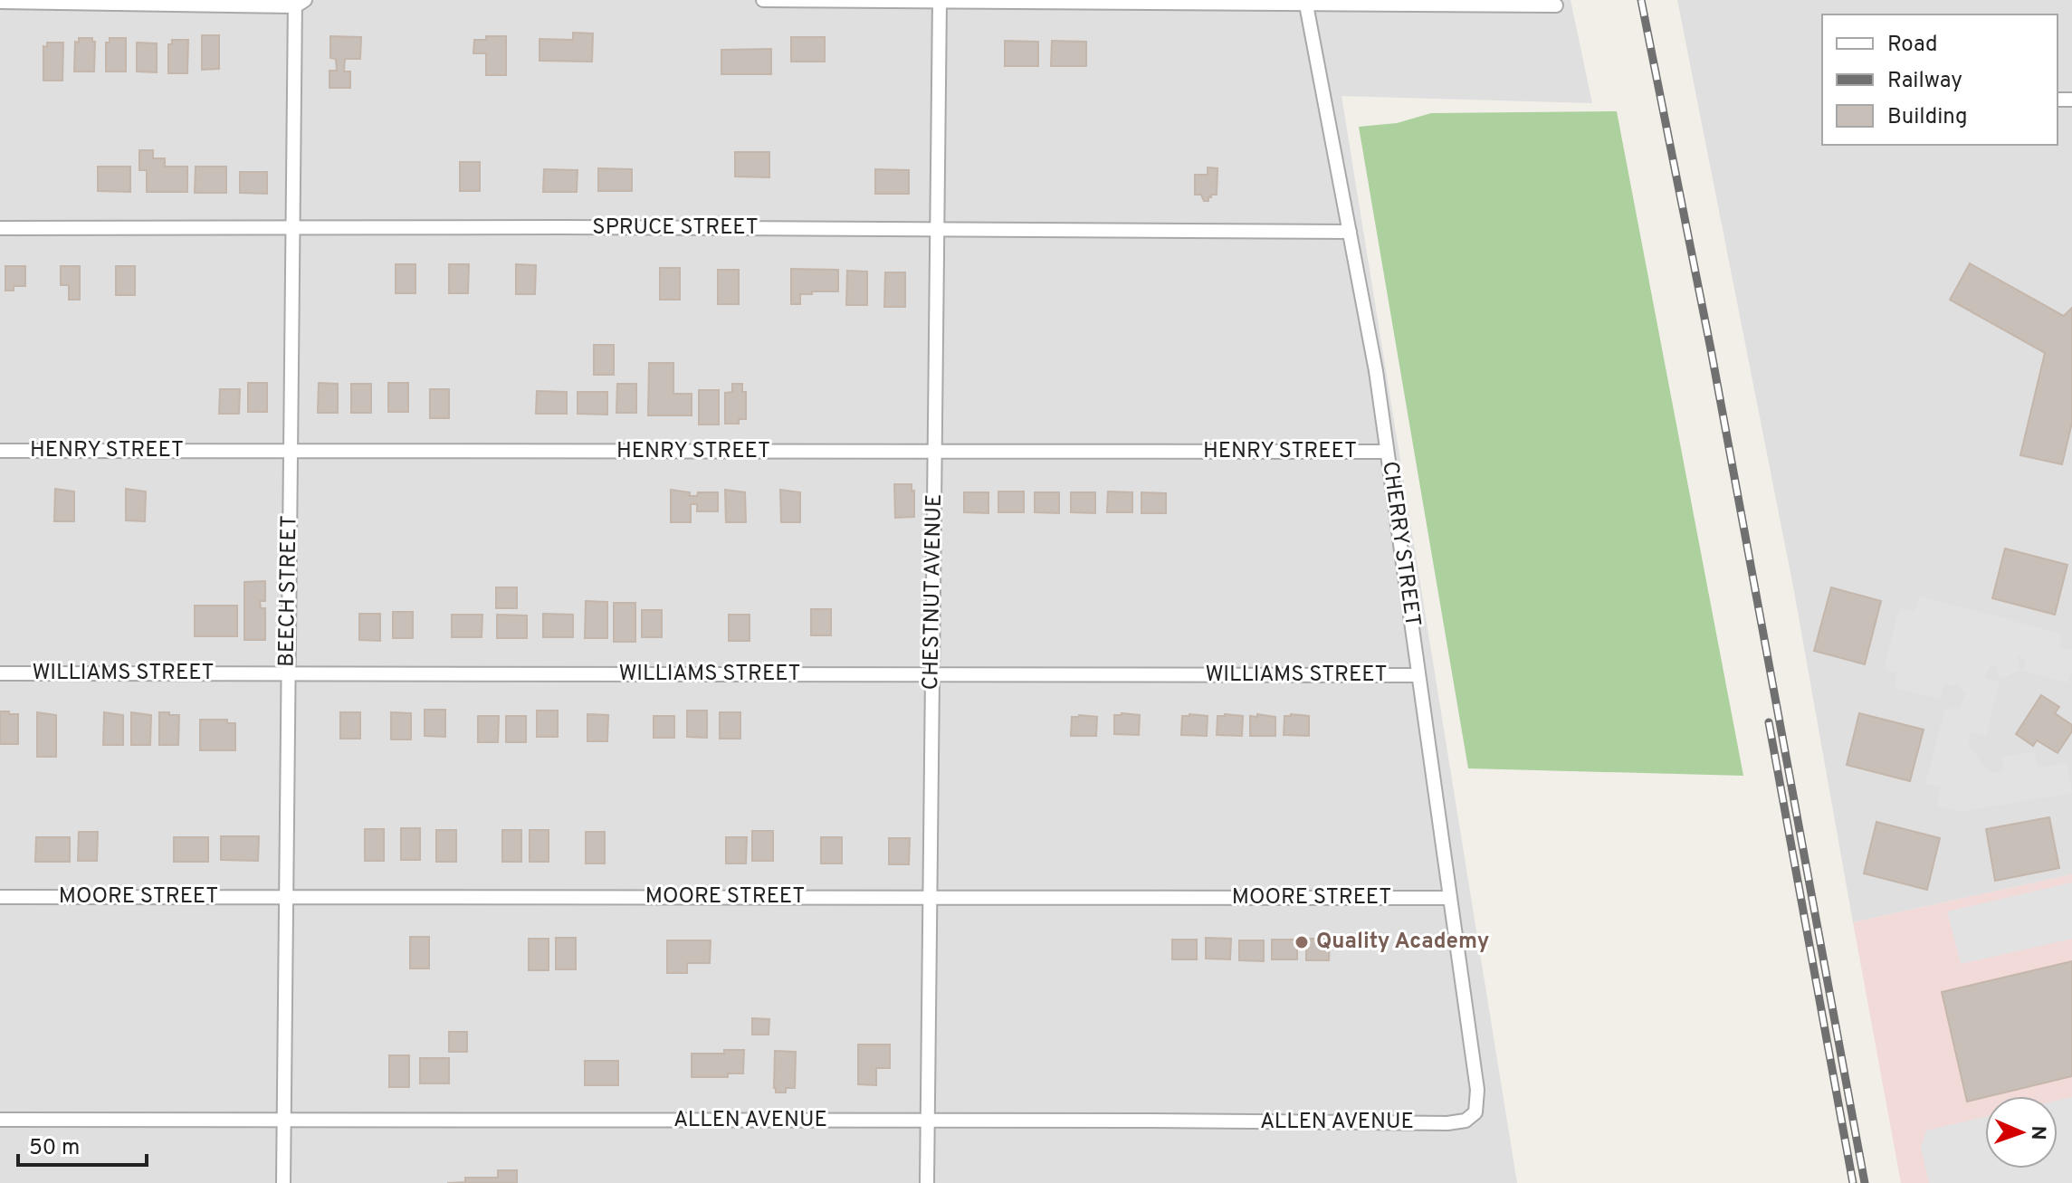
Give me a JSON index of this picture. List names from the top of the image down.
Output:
{
  "streets": {
    "street": [
      "SPRUCE STREET",
      "HENRY STREET",
      "CHERRY STREET",
      "BEECH STREET",
      "CHESTNUT AVENUE",
      "WILLIAMS STREET",
      "MOORE STREET",
      "ALLEN AVENUE"
    ]
  },
  "crossings": [
    ["SPRUCE STREET", "CHERRY STREET"],
    ["SPRUCE STREET", "BEECH STREET"],
    ["SPRUCE STREET", "CHESTNUT AVENUE"],
    ["HENRY STREET", "CHERRY STREET"],
    ["HENRY STREET", "BEECH STREET"],
    ["HENRY STREET", "CHESTNUT AVENUE"],
    ["CHERRY STREET", "WILLIAMS STREET"],
    ["CHERRY STREET", "MOORE STREET"],
    ["CHERRY STREET", "ALLEN AVENUE"],
    ["BEECH STREET", "WILLIAMS STREET"],
    ["BEECH STREET", "MOORE STREET"],
    ["BEECH STREET", "ALLEN AVENUE"],
    ["CHESTNUT AVENUE", "WILLIAMS STREET"],
    ["CHESTNUT AVENUE", "MOORE STREET"],
    ["CHESTNUT AVENUE", "ALLEN AVENUE"]
  ],
  "places": ["Quality Academy"],
  "legend": ["Road", "Railway", "Building"],
  "scale_bar": "50 m",
  "north": "right"
}
